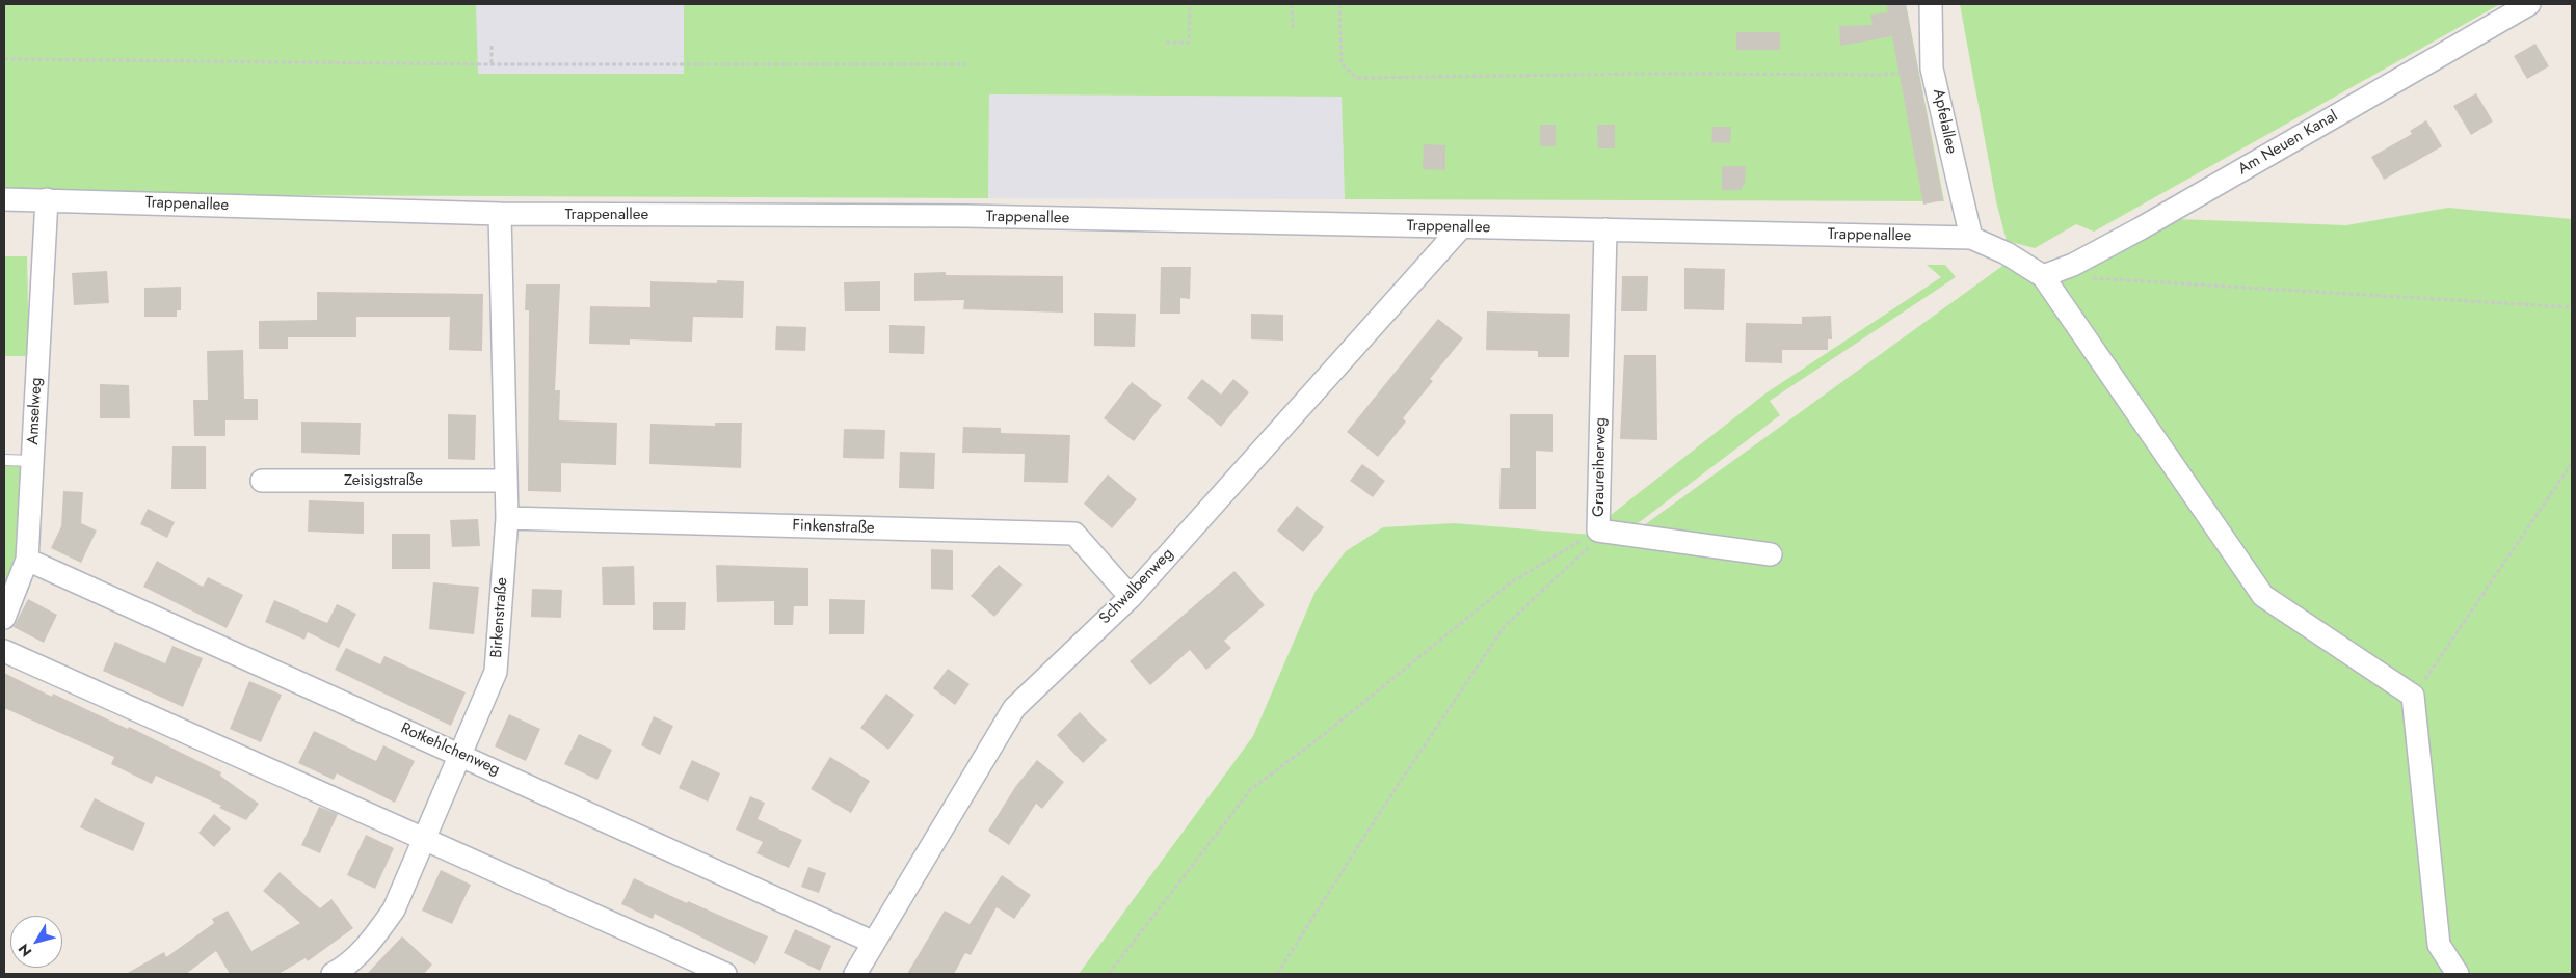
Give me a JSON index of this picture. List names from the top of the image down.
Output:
{
  "streets": {
    "street": [
      "Apfelallee",
      "Am Neuen Kanal",
      "Trappenallee",
      "Amselweg",
      "Graureiherweg",
      "Zeisigstraße",
      "Finkenstraße",
      "Schwalbenweg",
      "Birkenstraße",
      "Rotkehlchenweg"
    ]
  },
  "crossings": [
    ["Apfelallee", "Trappenallee"],
    ["Am Neuen Kanal", "Trappenallee"],
    ["Trappenallee", "Amselweg"],
    ["Trappenallee", "Graureiherweg"],
    ["Trappenallee", "Schwalbenweg"],
    ["Trappenallee", "Birkenstraße"],
    ["Amselweg", "Rotkehlchenweg"],
    ["Zeisigstraße", "Birkenstraße"],
    ["Finkenstraße", "Schwalbenweg"],
    ["Finkenstraße", "Birkenstraße"],
    ["Schwalbenweg", "Rotkehlchenweg"],
    ["Birkenstraße", "Rotkehlchenweg"]
  ],
  "north": "bottom left"
}
